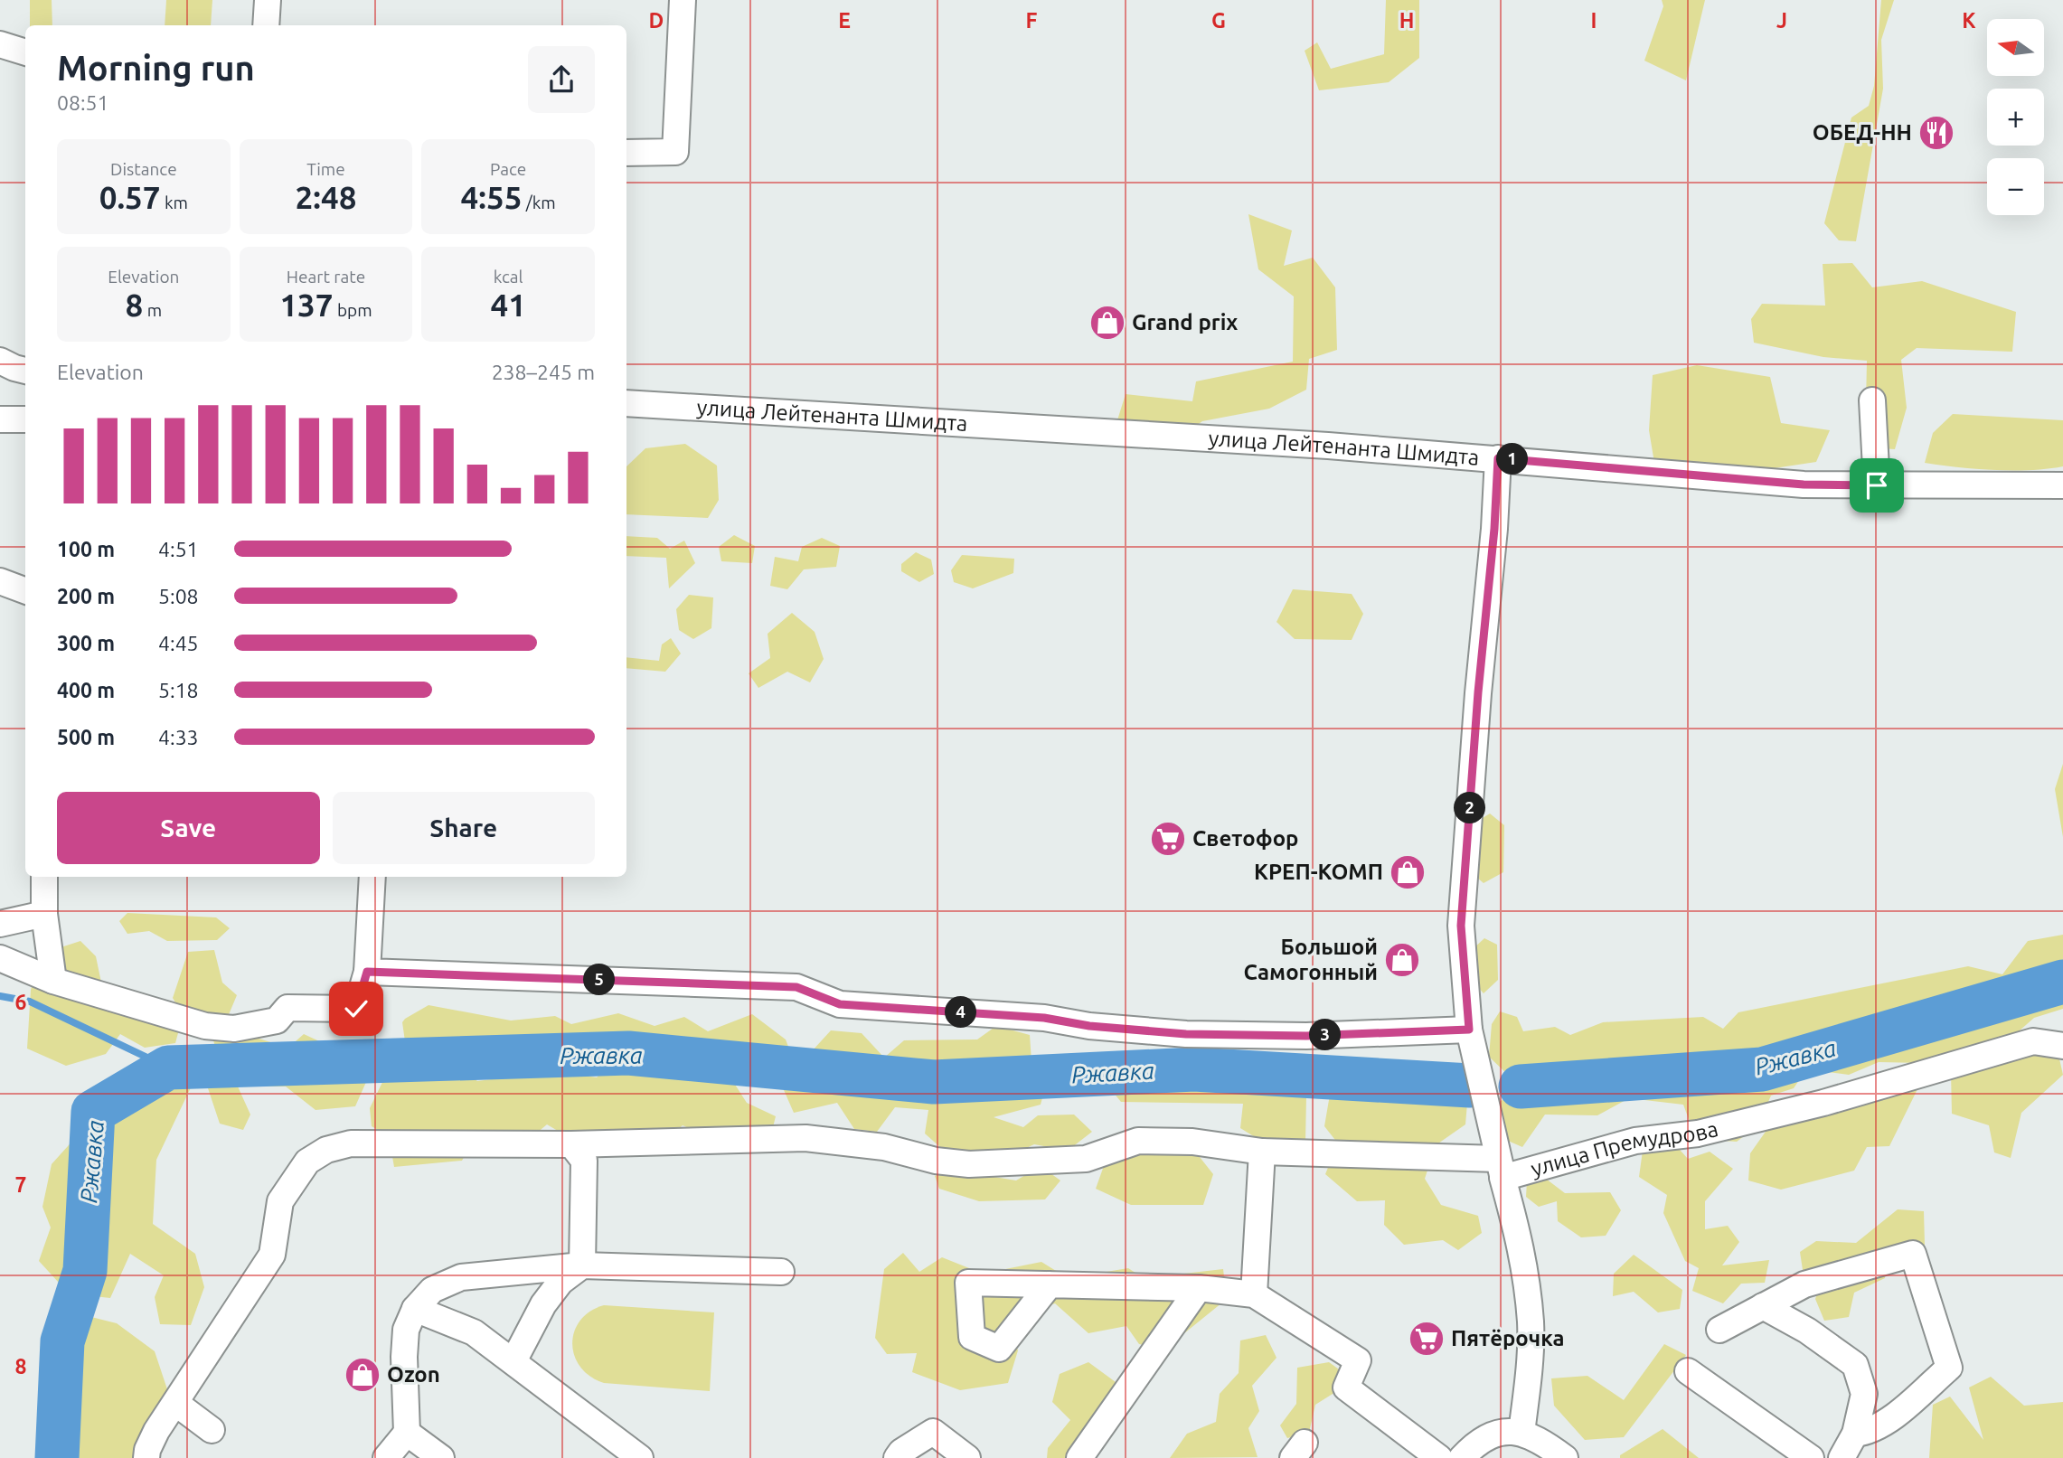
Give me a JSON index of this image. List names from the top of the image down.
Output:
{
  "streets": {
    "street": ["улица Лейтенанта Шмидта", "улица Премудрова"]
  },
  "water": ["Ржавка"],
  "places": {
    "restaurant": ["ОБЕД-НН"],
    "shop": [
      "Grand prix",
      "КРЕП-КОМП",
      "Большой Самогонный",
      "Ozon"
    ],
    "supermarket": ["Светофор", "Пятёрочка"]
  },
  "north": "left",
  "page": {
    "map_buttons": ["+", "−"],
    "heading": ["Morning run", "08:51"],
    "stats": [
      ["Distance", "0.57 km"],
      ["Time", "2:48"],
      ["Pace", "4:55 /km"],
      ["Elevation", "8 m"],
      ["Heart rate", "137 bpm"],
      ["kcal", "41"]
    ],
    "chart": ["Elevation", "238–245 m"],
    "pins": [
      "1",
      "2",
      "5",
      "4",
      "3"
    ],
    "list": [
      {
        "name": "100 m",
        "note": "4:51"
      },
      {
        "name": "200 m",
        "note": "5:08"
      },
      {
        "name": "300 m",
        "note": "4:45"
      },
      {
        "name": "400 m",
        "note": "5:18"
      },
      {
        "name": "500 m",
        "note": "4:33"
      }
    ],
    "buttons": ["Save", "Share"]
  },
  "grid": {
    "columns": [
      "D",
      "E",
      "F",
      "G",
      "H",
      "I",
      "J",
      "K"
    ],
    "rows": ["6", "7", "8"]
  }
}
